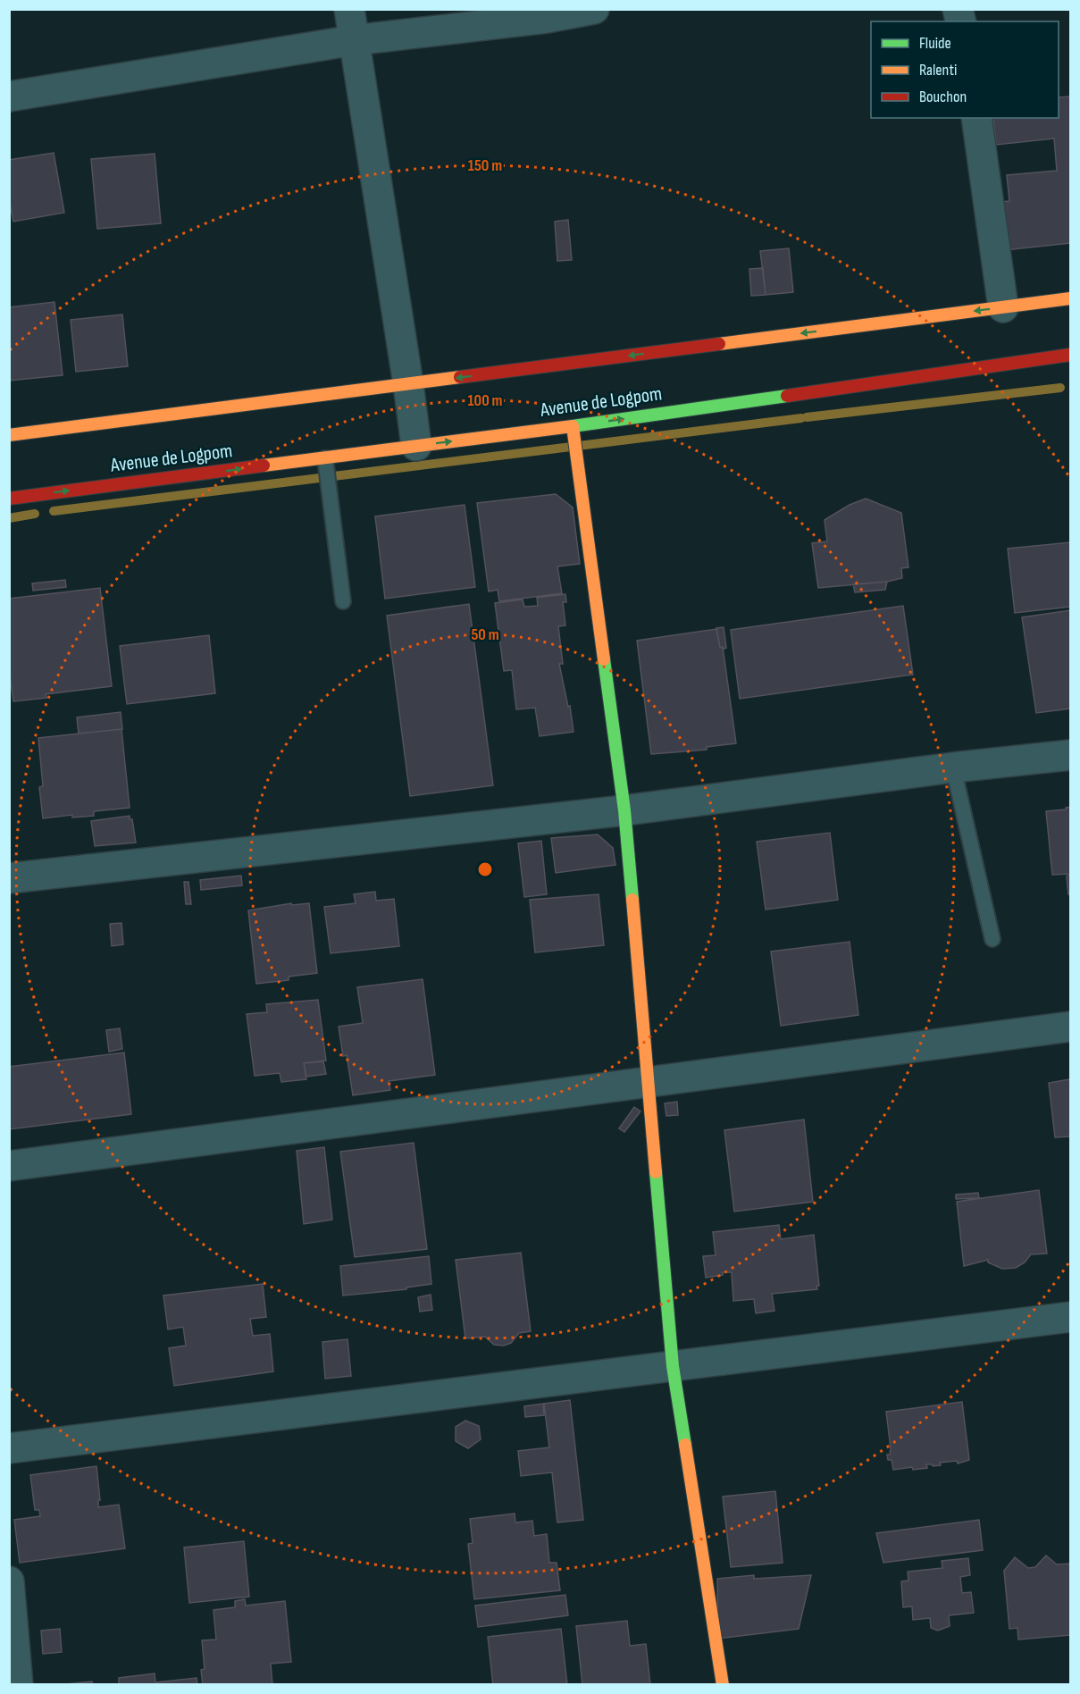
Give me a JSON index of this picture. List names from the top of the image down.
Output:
{
  "streets": {
    "main road": ["Avenue de Logpom"]
  },
  "legend": ["Fluide", "Ralenti", "Bouchon"],
  "rings": ["150 m", "100 m", "50 m"]
}
